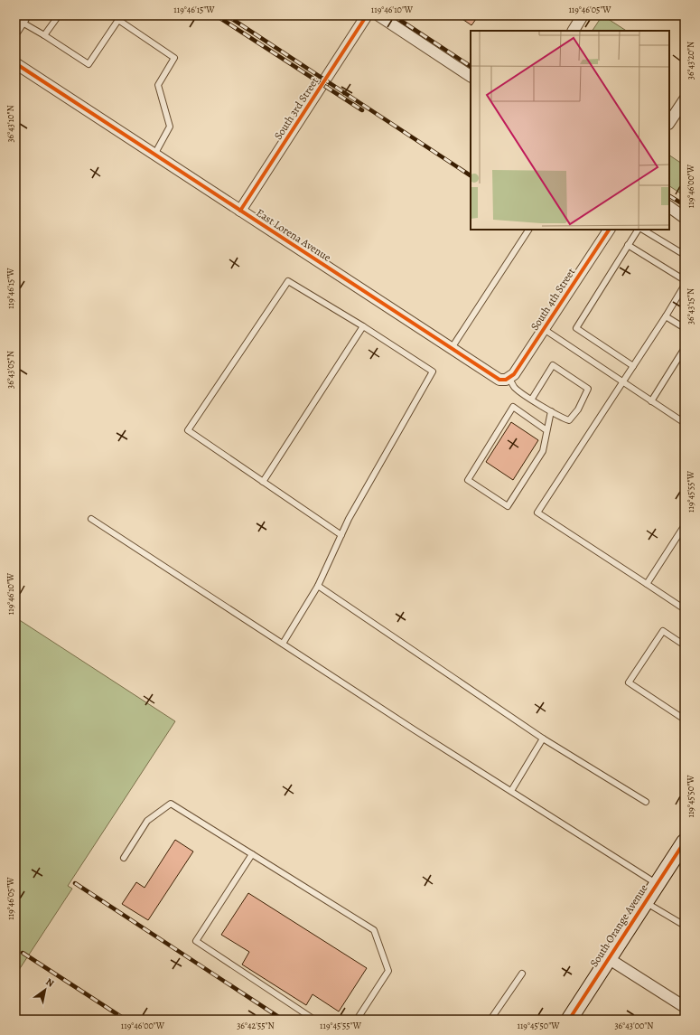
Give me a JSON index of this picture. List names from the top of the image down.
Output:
{
  "streets": {
    "street": [
      "South 3rd Street",
      "East Lorena Avenue",
      "South 4th Street",
      "South Orange Avenue"
    ]
  },
  "crossings": [
    ["South 3rd Street", "East Lorena Avenue"],
    ["East Lorena Avenue", "South 4th Street"]
  ],
  "north": "top right",
  "coordinates": [
    "119°46'15\"W",
    "119°46'10\"W",
    "119°46'05\"W",
    "36°43'20\"N",
    "36°43'10\"N",
    "119°46'00\"W",
    "36°43'15\"N",
    "36°43'05\"N",
    "119°45'55\"W",
    "119°45'50\"W",
    "36°42'55\"N",
    "36°43'00\"N"
  ]
}
